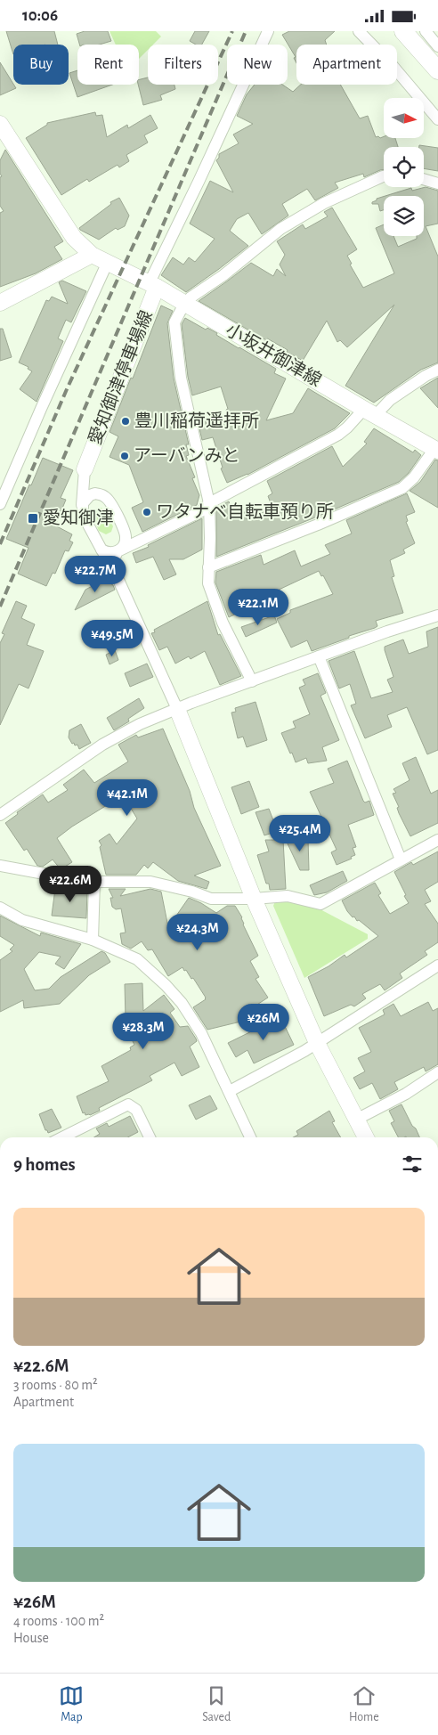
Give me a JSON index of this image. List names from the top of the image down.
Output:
{
  "streets": {
    "main road": ["小坂井御津線", "愛知御津停車場線"]
  },
  "crossings": [
    ["小坂井御津線", "愛知御津停車場線"]
  ],
  "places": {
    "other": ["豊川稲荷遥拝所", "アーバンみと", "ワタナベ自転車預り所"],
    "transit": ["愛知御津"]
  },
  "north": "right",
  "page": {
    "status": "10:06",
    "chip": [
      "Buy",
      "Rent",
      "Filters",
      "New",
      "Apartment"
    ],
    "price": [
      "¥22.7M",
      "¥22.1M",
      "¥49.5M",
      "¥42.1M",
      "¥25.4M",
      "¥22.6M",
      "¥24.3M",
      "¥26M",
      "¥28.3M"
    ],
    "heading": "9 homes",
    "list": [
      {
        "name": "¥22.6M",
        "note": "3 rooms · 80 m² · Apartment"
      },
      {
        "name": "¥26M",
        "note": "4 rooms · 100 m² · House"
      }
    ],
    "tabs": ["Map", "Saved", "Home"]
  }
}
